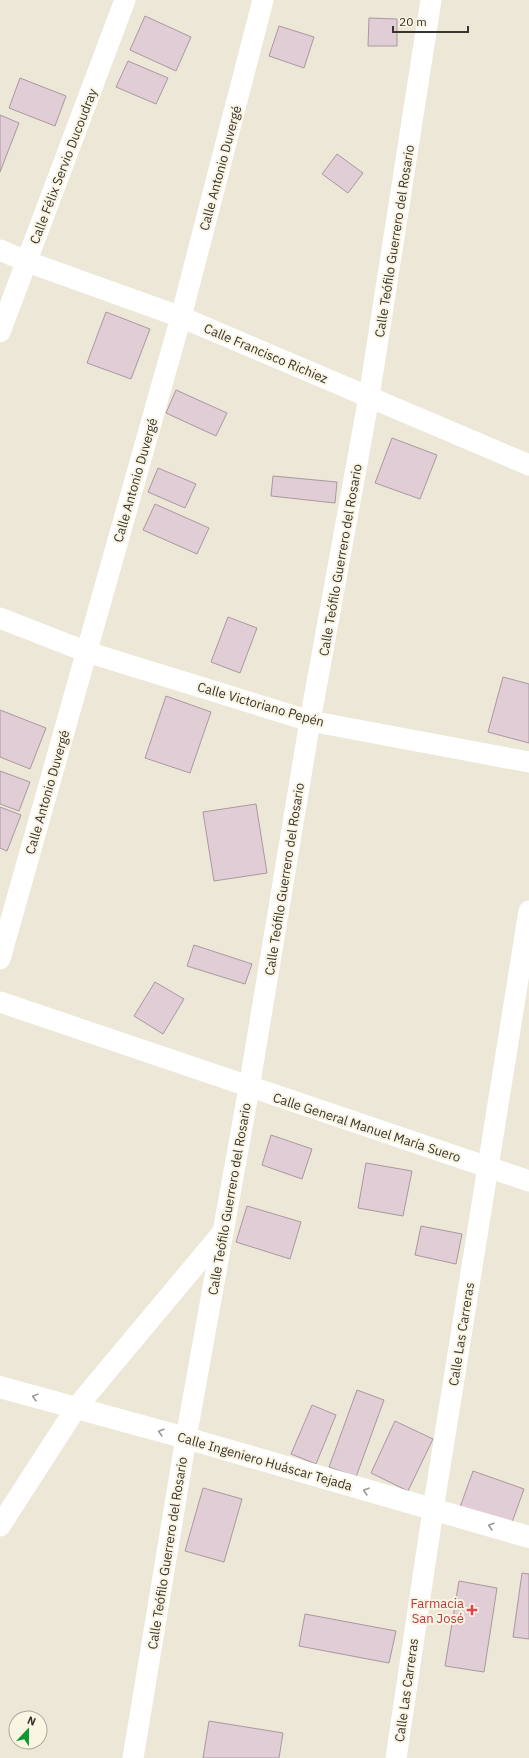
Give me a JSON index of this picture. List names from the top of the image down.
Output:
{
  "streets": {
    "main road": ["Calle Ingeniero Huáscar Tejada"],
    "street": [
      "Calle Félix Servio Ducoudray",
      "Calle Antonio Duvergé",
      "Calle Teófilo Guerrero del Rosario",
      "Calle Francisco Richiez",
      "Calle Victoriano Pepén",
      "Calle General Manuel María Suero",
      "Calle Las Carreras"
    ]
  },
  "crossings": [
    ["Calle Félix Servio Ducoudray", "Calle Francisco Richiez"],
    ["Calle Antonio Duvergé", "Calle Francisco Richiez"],
    ["Calle Antonio Duvergé", "Calle Victoriano Pepén"],
    ["Calle Teófilo Guerrero del Rosario", "Calle Francisco Richiez"],
    ["Calle Teófilo Guerrero del Rosario", "Calle Victoriano Pepén"],
    ["Calle Teófilo Guerrero del Rosario", "Calle General Manuel María Suero"],
    ["Calle Teófilo Guerrero del Rosario", "Calle Ingeniero Huáscar Tejada"],
    ["Calle General Manuel María Suero", "Calle Las Carreras"],
    ["Calle Las Carreras", "Calle Ingeniero Huáscar Tejada"]
  ],
  "one_way": ["Calle Ingeniero Huáscar Tejada"],
  "places": {
    "health": ["Farmacia San José"]
  },
  "scale_bar": "20 m",
  "north": "top"
}
